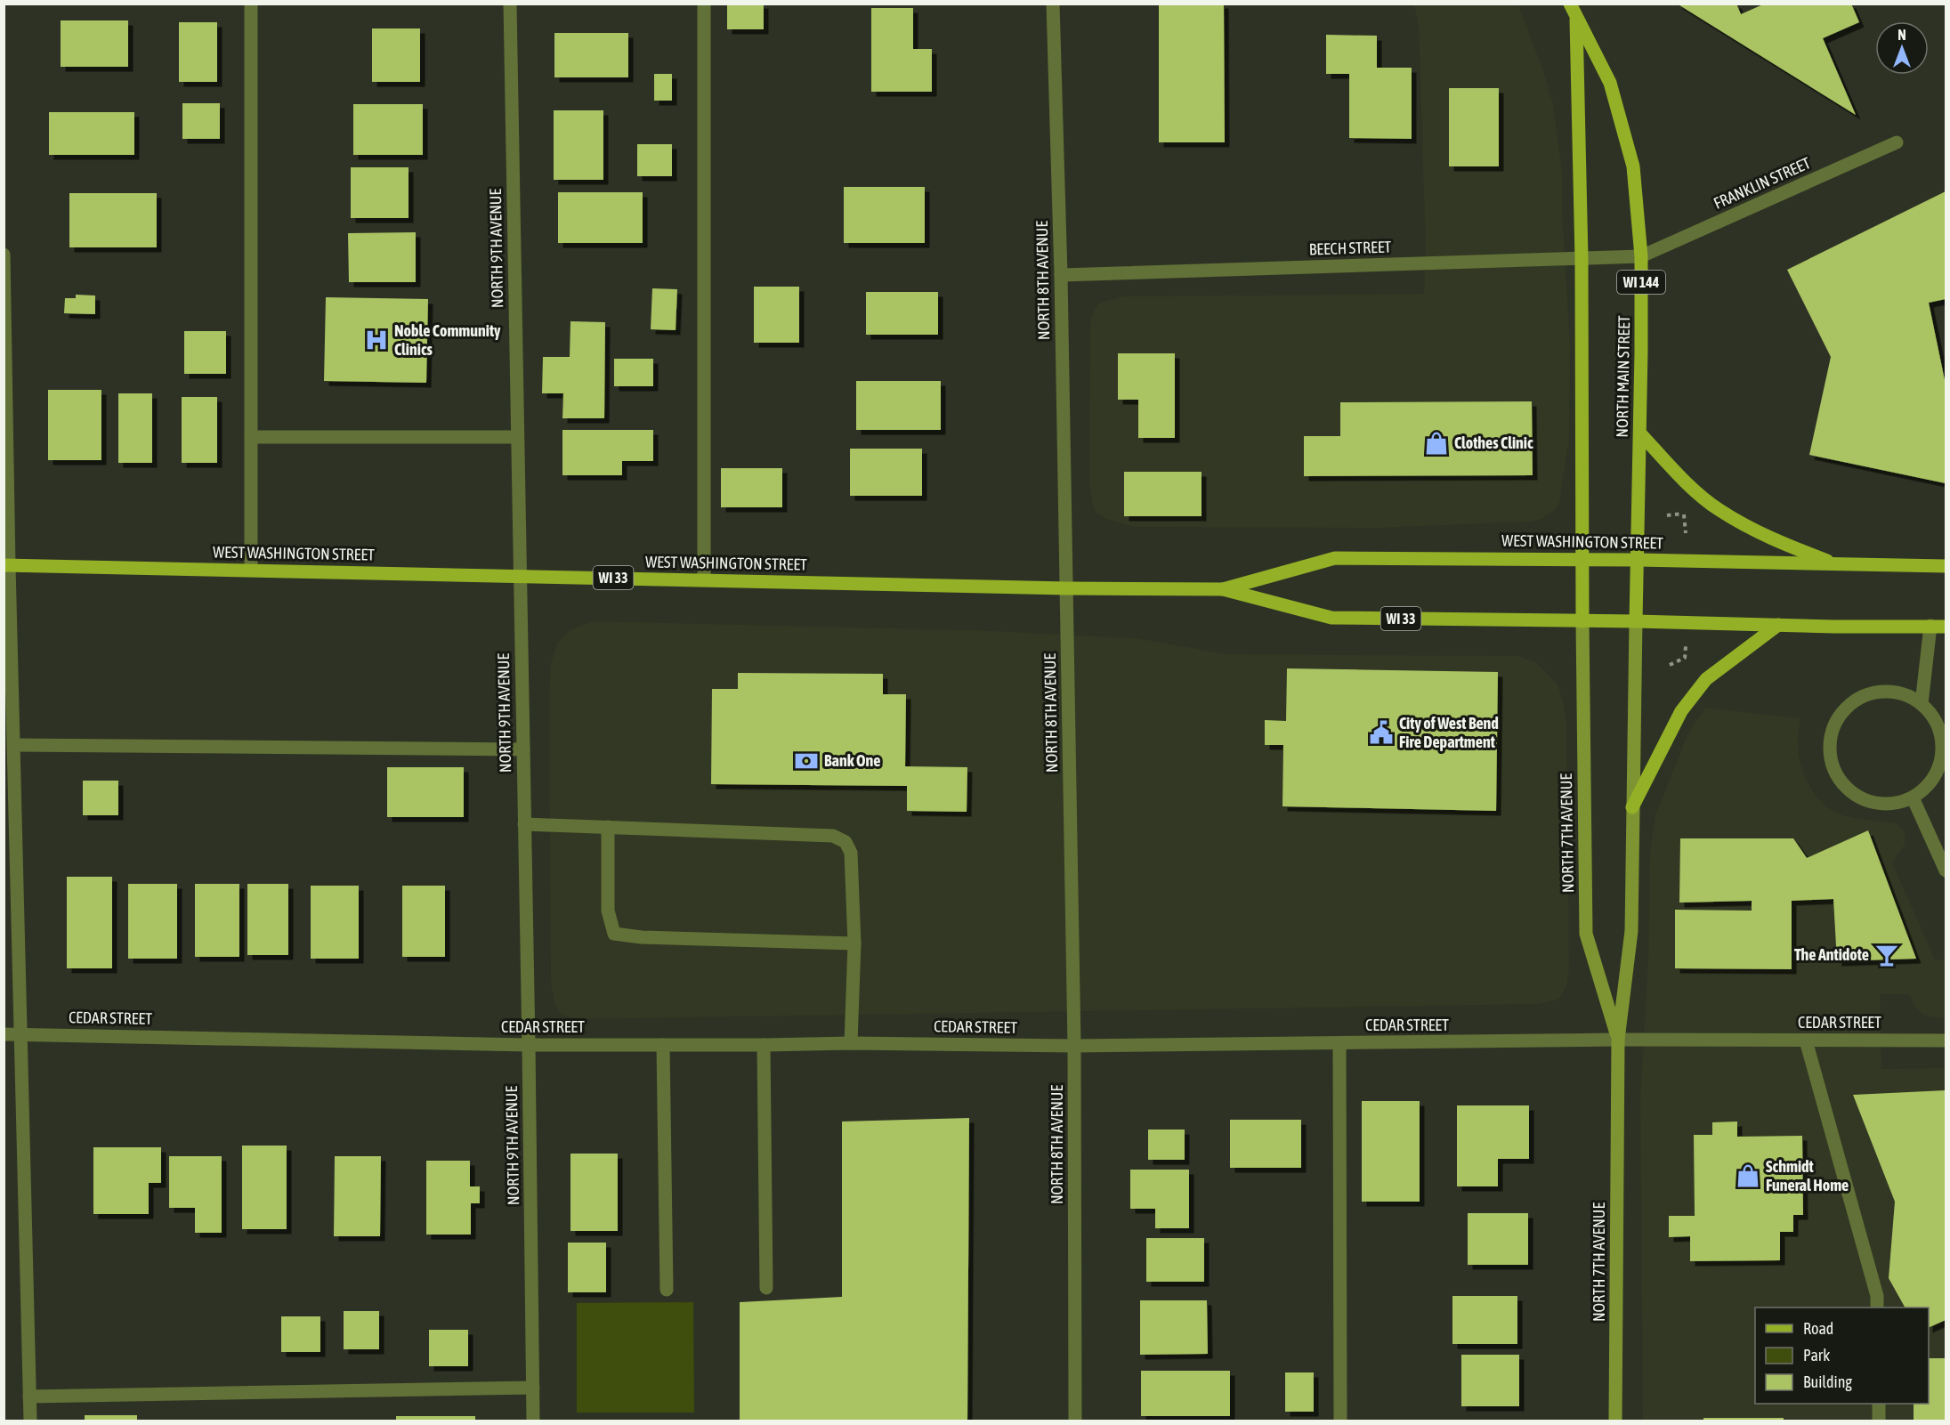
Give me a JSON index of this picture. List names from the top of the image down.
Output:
{
  "streets": {
    "main road": [
      "WI 144",
      "NORTH MAIN STREET",
      "WEST WASHINGTON STREET",
      "WI 33",
      "NORTH 7TH AVENUE"
    ],
    "street": [
      "FRANKLIN STREET",
      "NORTH 9TH AVENUE",
      "BEECH STREET",
      "NORTH 8TH AVENUE",
      "CEDAR STREET"
    ]
  },
  "crossings": [
    ["FRANKLIN STREET", "BEECH STREET"],
    ["FRANKLIN STREET", "NORTH MAIN STREET"],
    ["NORTH 9TH AVENUE", "WEST WASHINGTON STREET"],
    ["NORTH 9TH AVENUE", "CEDAR STREET"],
    ["BEECH STREET", "NORTH 8TH AVENUE"],
    ["BEECH STREET", "NORTH MAIN STREET"],
    ["NORTH 8TH AVENUE", "WEST WASHINGTON STREET"],
    ["NORTH 8TH AVENUE", "CEDAR STREET"],
    ["NORTH MAIN STREET", "WEST WASHINGTON STREET"],
    ["NORTH MAIN STREET", "NORTH 7TH AVENUE"],
    ["WEST WASHINGTON STREET", "NORTH 7TH AVENUE"],
    ["NORTH 7TH AVENUE", "CEDAR STREET"]
  ],
  "places": {
    "hospital": ["Noble Community Clinics"],
    "shop": ["Clothes Clinic", "Schmidt Funeral Home"],
    "public building": ["City of West Bend Fire Department"],
    "bank": ["Bank One"],
    "bar": ["The Antidote"]
  },
  "legend": ["Road", "Park", "Building"],
  "north": "top"
}
